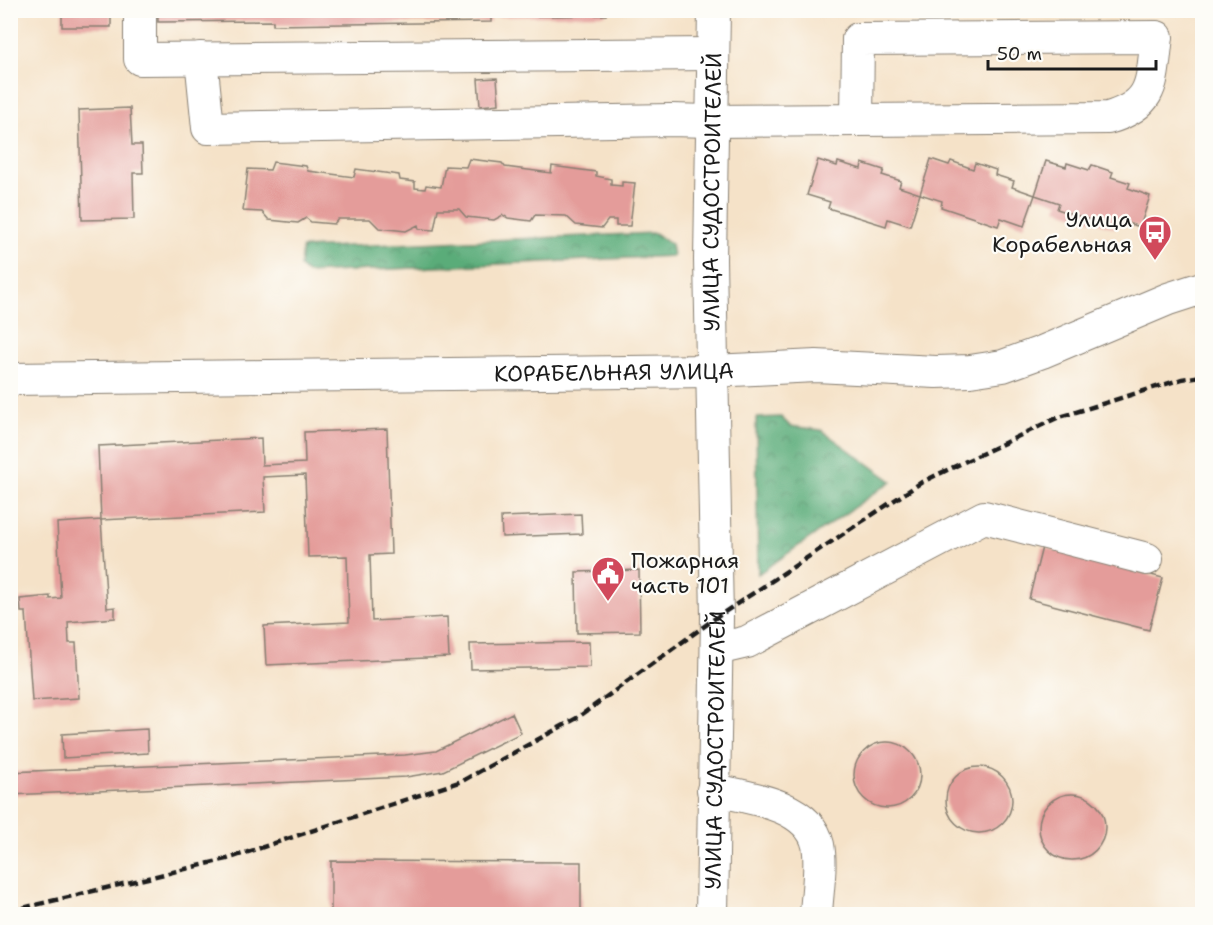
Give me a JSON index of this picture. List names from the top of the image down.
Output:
{
  "streets": {
    "street": ["УЛИЦА СУДОСТРОИТЕЛЕЙ", "КОРАБЕЛЬНАЯ УЛИЦА"]
  },
  "crossings": [
    ["УЛИЦА СУДОСТРОИТЕЛЕЙ", "КОРАБЕЛЬНАЯ УЛИЦА"]
  ],
  "places": {
    "bus stop": ["Улица Корабельная"],
    "public building": ["Пожарная часть 101"]
  },
  "scale_bar": "50 m"
}
